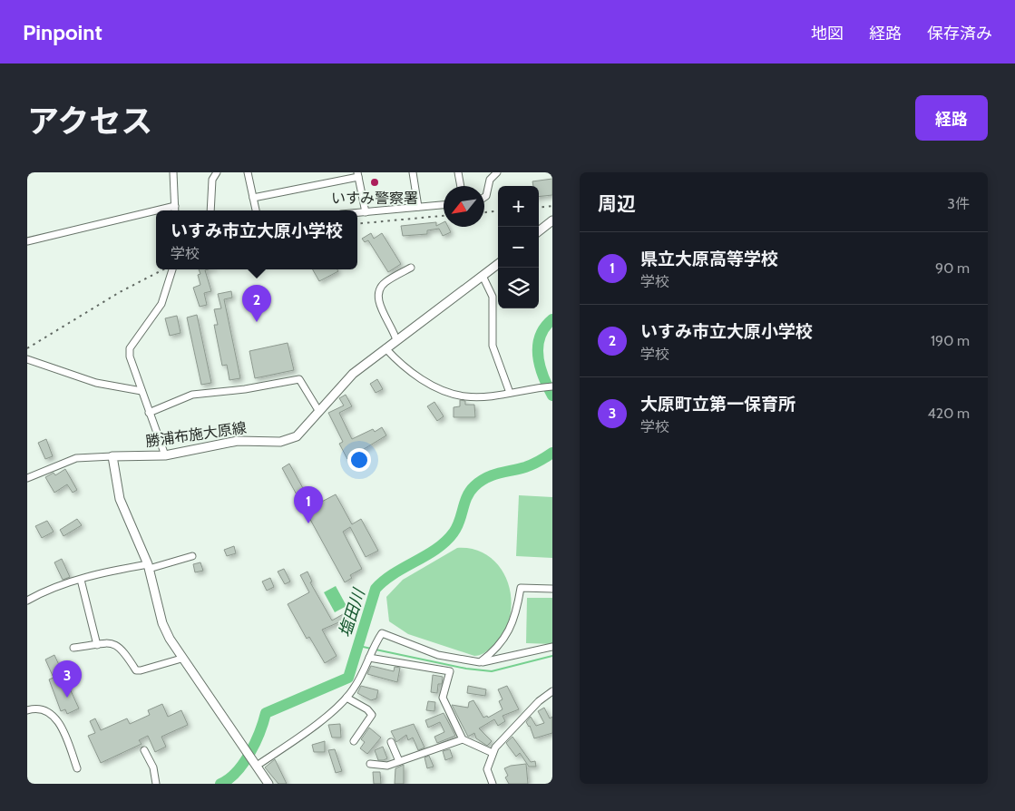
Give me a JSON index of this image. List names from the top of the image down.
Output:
{
  "streets": {
    "main road": ["勝浦布施大原線"]
  },
  "water": ["塩田川"],
  "places": ["いすみ警察署"],
  "north": "bottom left",
  "page": {
    "header": "Pinpoint",
    "nav": ["地図", "経路", "保存済み"],
    "title": "アクセス",
    "buttons": "経路",
    "heading": ["周辺", "3件"],
    "map_buttons": ["+", "−"],
    "popup": ["いすみ市立大原小学校", "学校"],
    "list": [
      {
        "mark": "1",
        "name": "県立大原高等学校",
        "note": "学校",
        "value": "90 m"
      },
      {
        "mark": "2",
        "name": "いすみ市立大原小学校",
        "note": "学校",
        "value": "190 m"
      },
      {
        "mark": "3",
        "name": "大原町立第一保育所",
        "note": "学校",
        "value": "420 m"
      }
    ],
    "pins": ["2", "1", "3"]
  }
}
